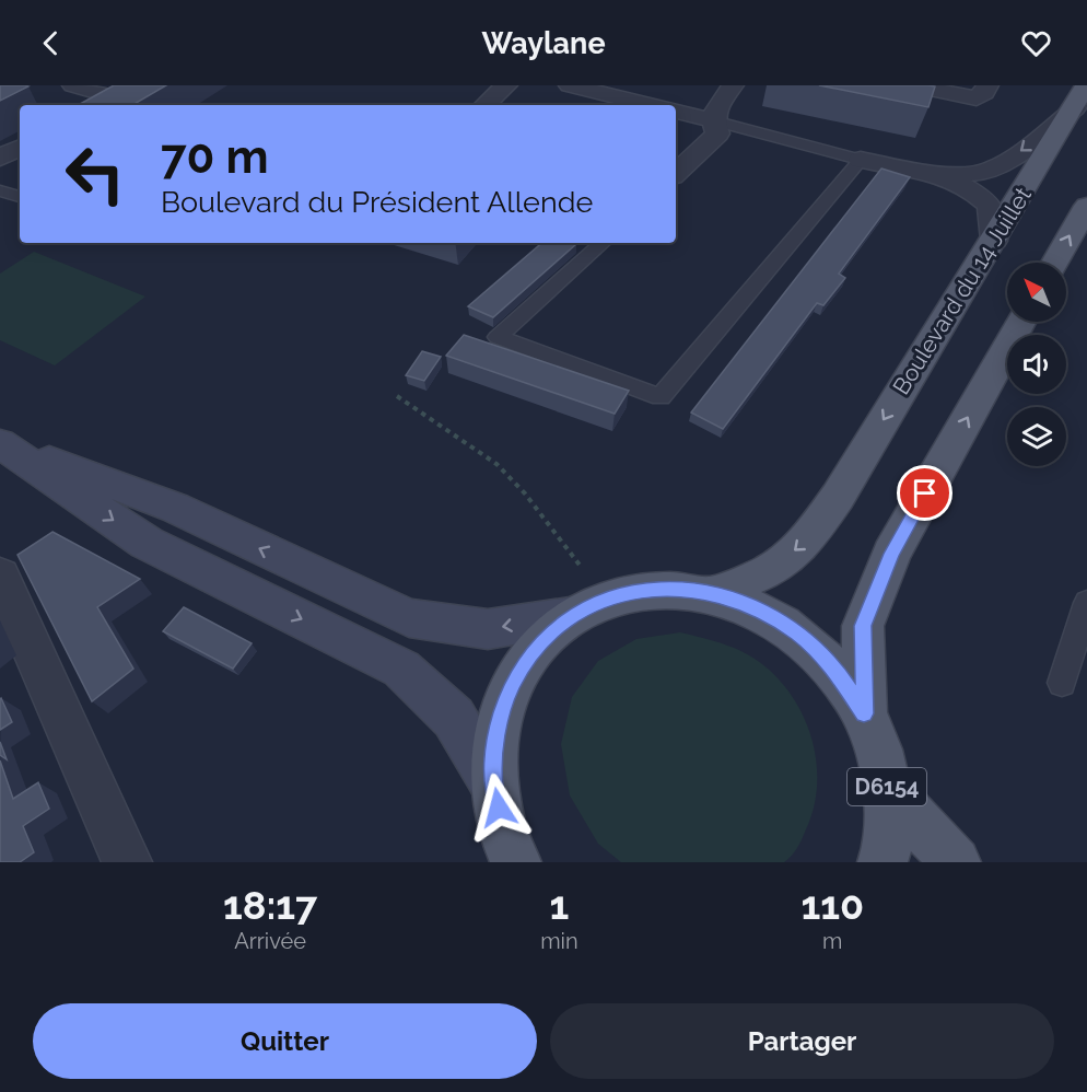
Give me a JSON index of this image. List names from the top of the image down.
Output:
{
  "streets": {
    "main road": ["Boulevard du 14 Juillet", "D6154"]
  },
  "crossings": [
    ["Boulevard du 14 Juillet", "D6154"]
  ],
  "north": "top left",
  "page": {
    "header": "Waylane",
    "turn": ["70 m", "Boulevard du Président Allende"],
    "eta": [
      "18:17",
      "Arrivée",
      "1",
      "min",
      "110",
      "m"
    ],
    "buttons": ["Quitter", "Partager"]
  }
}
